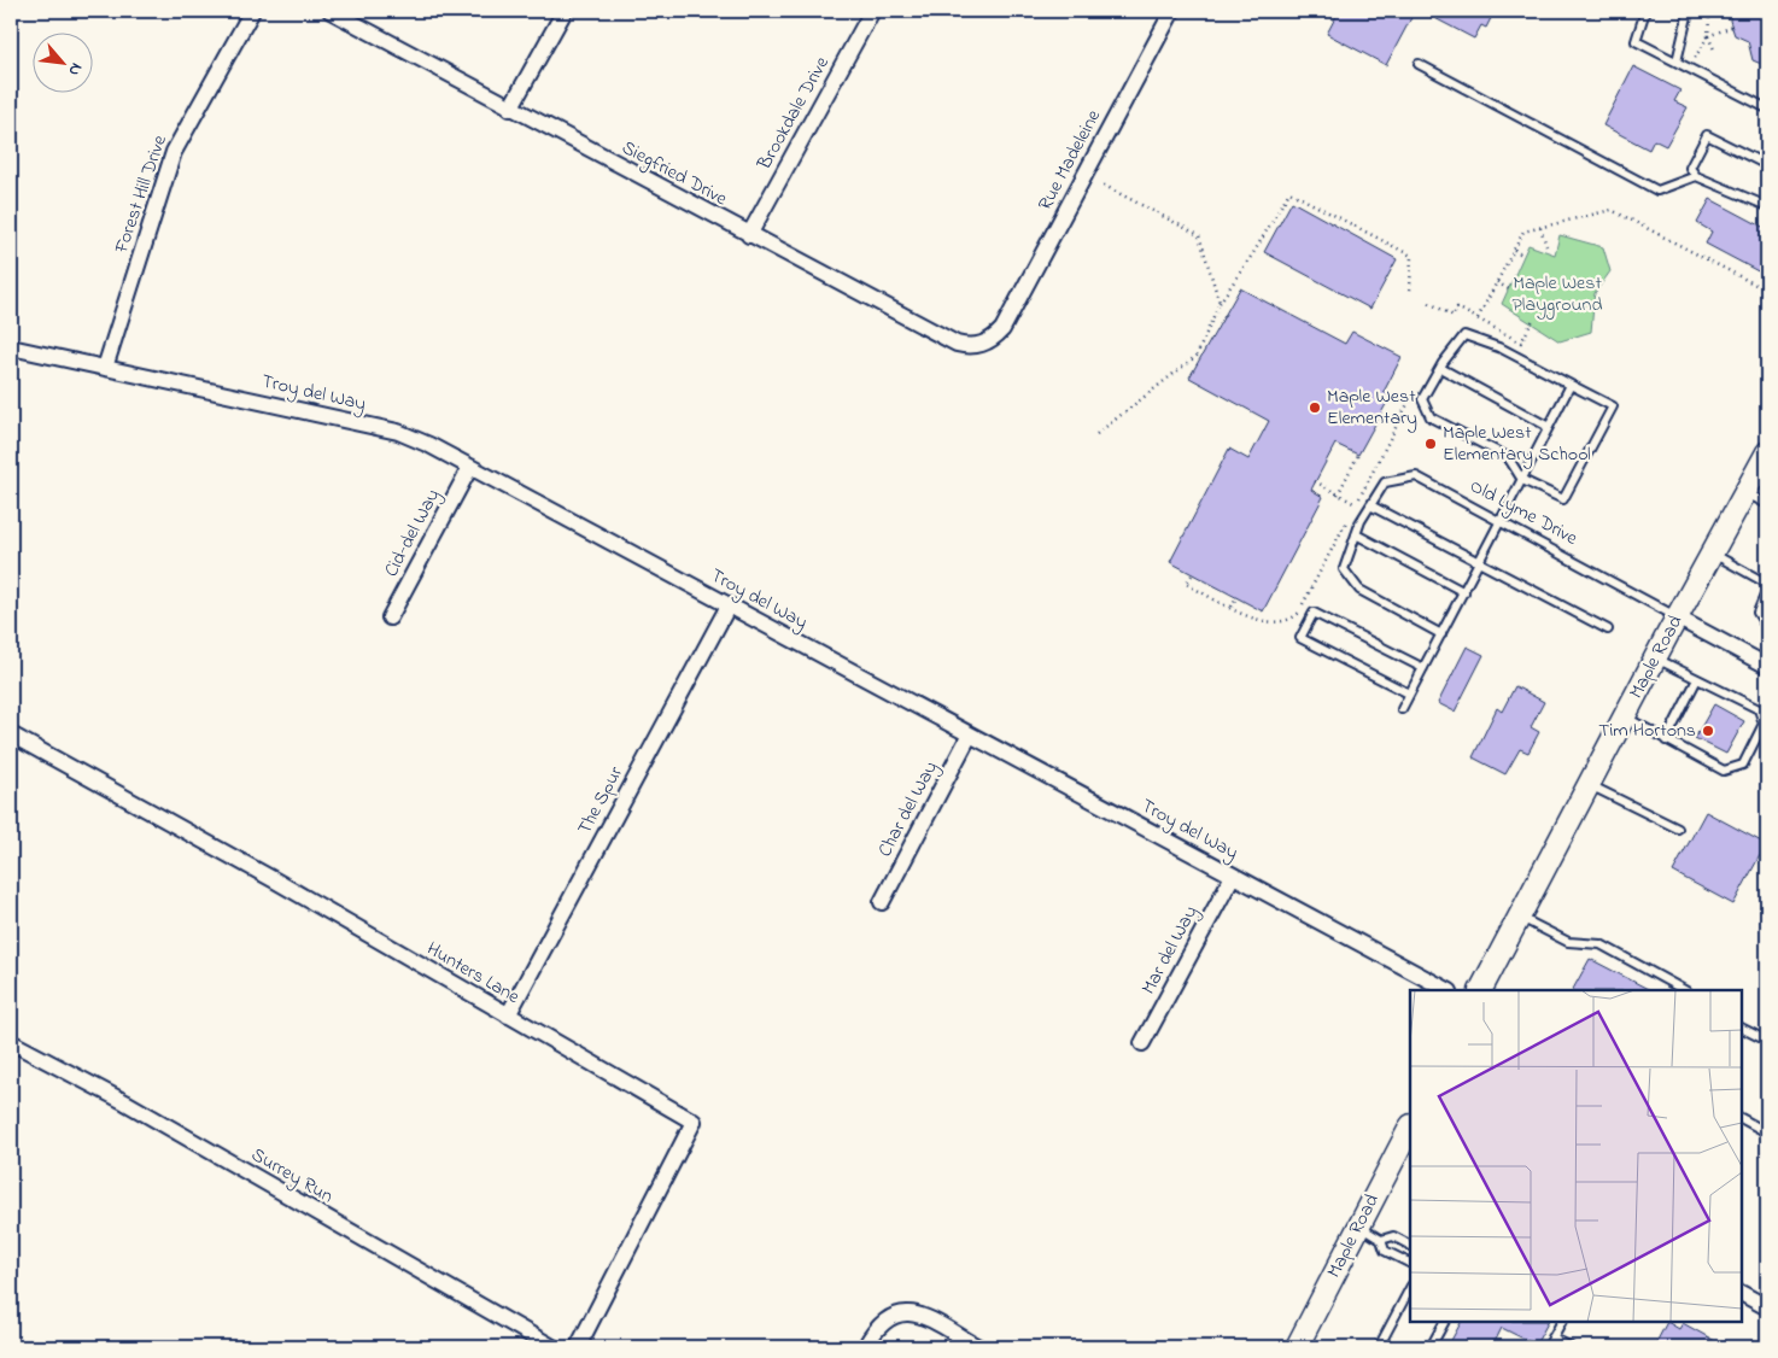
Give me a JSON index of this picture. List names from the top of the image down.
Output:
{
  "streets": {
    "main road": ["Maple Road"],
    "street": [
      "Brookdale Drive",
      "Rue Madeleine",
      "Siegfried Drive",
      "Forest Hill Drive",
      "Troy del Way",
      "Old Lyme Drive",
      "Cid-del Way",
      "The Spur",
      "Char del Way",
      "Mar del Way",
      "Hunters Lane",
      "Surrey Run"
    ]
  },
  "crossings": [
    ["Brookdale Drive", "Siegfried Drive"],
    ["Rue Madeleine", "Siegfried Drive"],
    ["Forest Hill Drive", "Troy del Way"],
    ["Troy del Way", "Cid-del Way"],
    ["Troy del Way", "The Spur"],
    ["Troy del Way", "Char del Way"],
    ["Troy del Way", "Mar del Way"],
    ["Old Lyme Drive", "Maple Road"],
    ["The Spur", "Hunters Lane"]
  ],
  "parks": ["Maple West Playground"],
  "places": ["Maple West Elementary", "Maple West Elementary School", "Tim Hortons"],
  "north": "bottom right"
}
